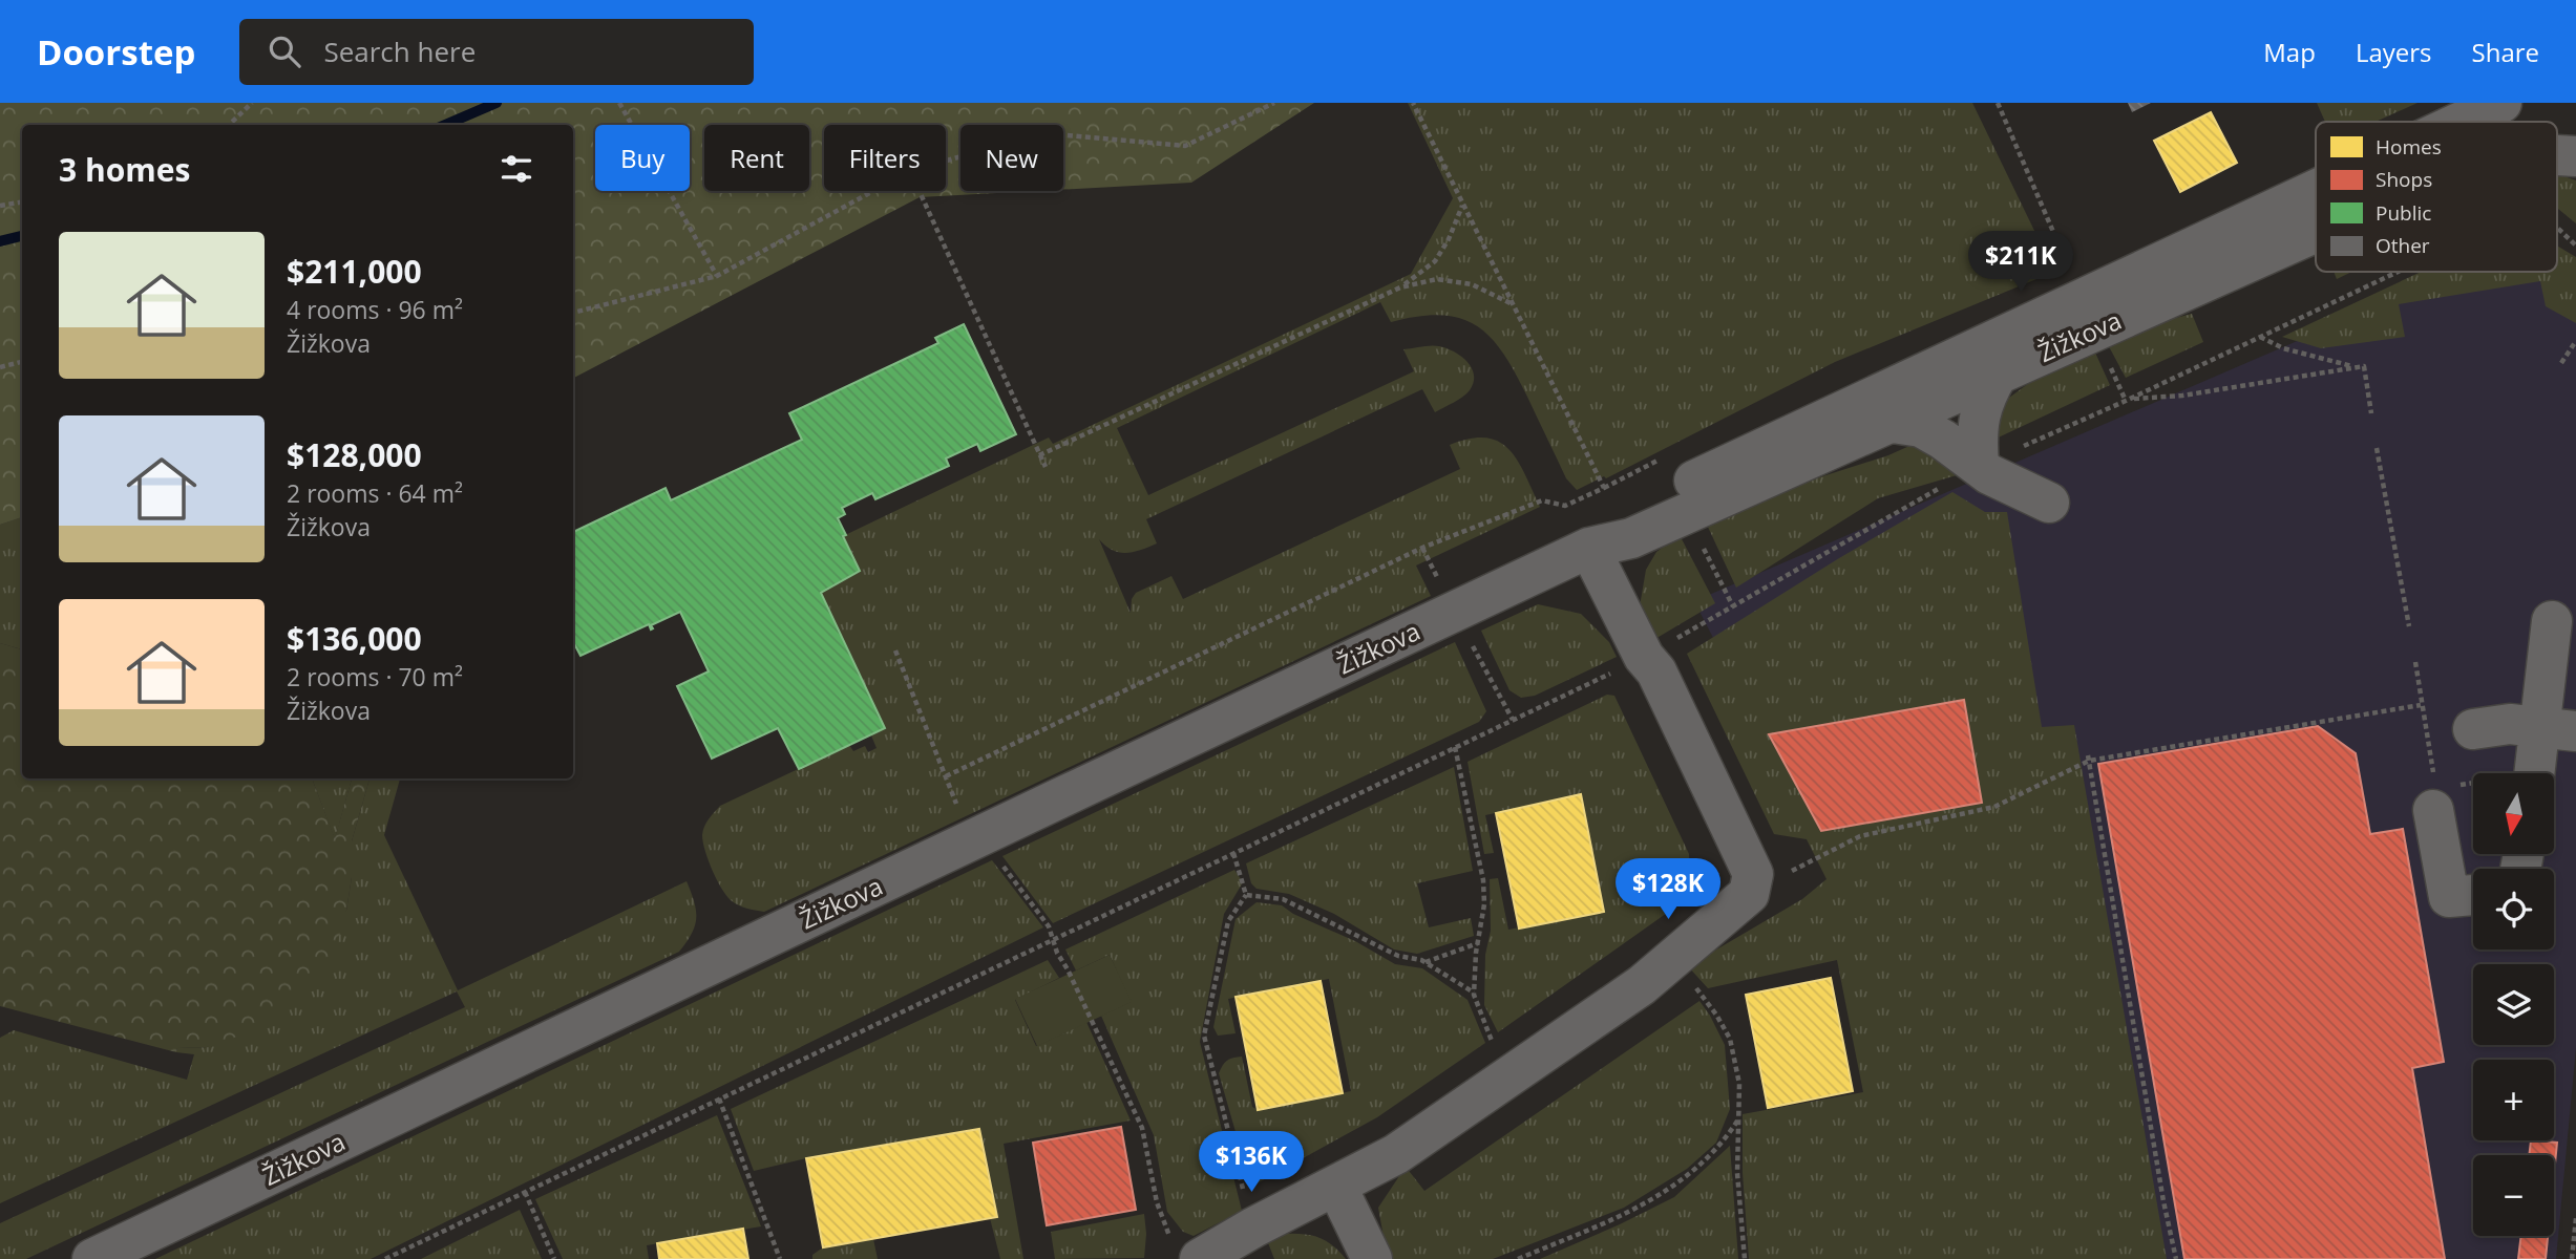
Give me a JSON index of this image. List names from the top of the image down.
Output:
{
  "streets": {
    "street": ["Žižkova"]
  },
  "legend": [
    "Homes",
    "Shops",
    "Public",
    "Other"
  ],
  "north": "bottom",
  "page": {
    "header": "Doorstep",
    "search": "Search here",
    "nav": ["Map", "Layers", "Share"],
    "chip": [
      "Buy",
      "Rent",
      "Filters",
      "New"
    ],
    "heading": "3 homes",
    "list": [
      {
        "name": "$211,000",
        "note": "4 rooms · 96 m² · Žižkova"
      },
      {
        "name": "$128,000",
        "note": "2 rooms · 64 m² · Žižkova"
      },
      {
        "name": "$136,000",
        "note": "2 rooms · 70 m² · Žižkova"
      }
    ],
    "price": ["$211K", "$128K", "$136K"],
    "map_buttons": ["+", "−"]
  }
}
